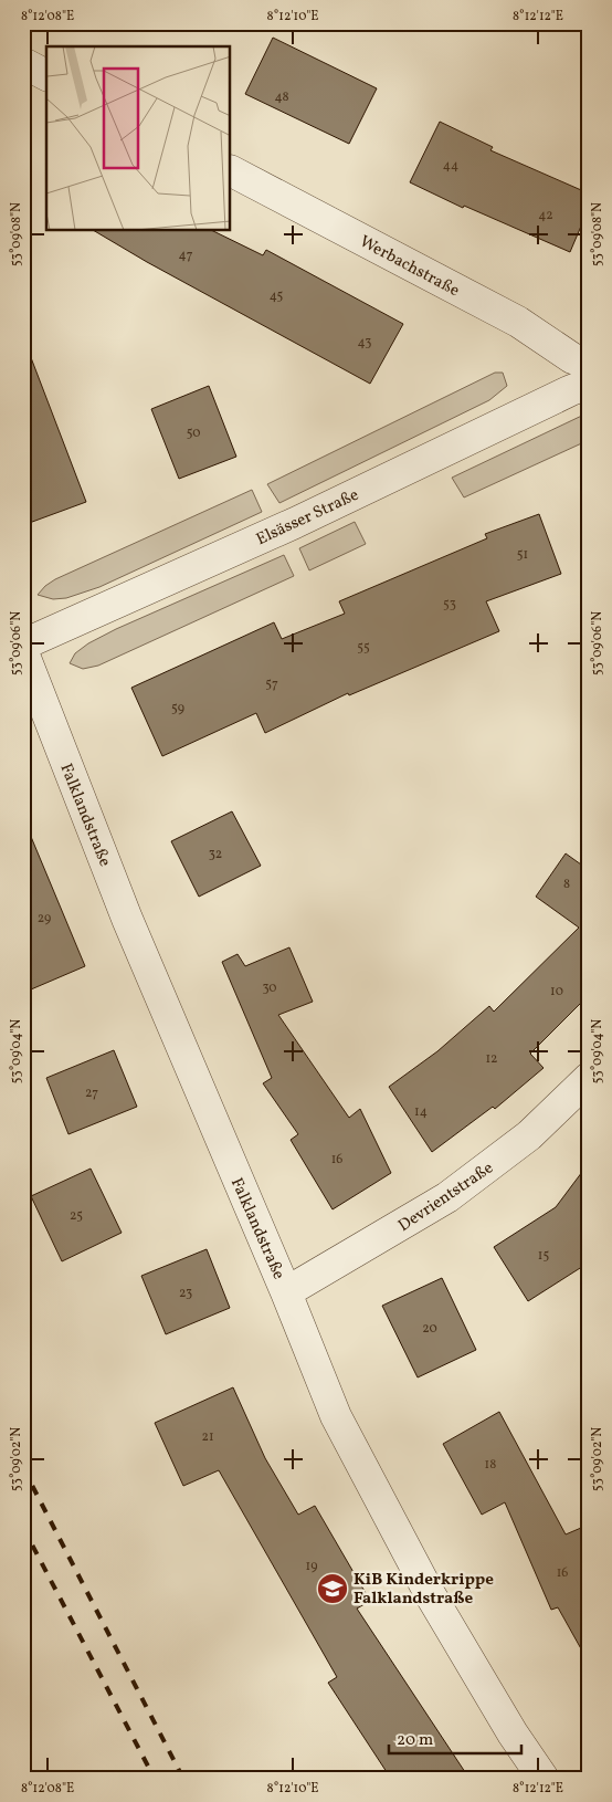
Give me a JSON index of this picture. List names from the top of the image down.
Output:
{
  "streets": {
    "street": [
      "Werbachstraße",
      "Elsässer Straße",
      "Falklandstraße",
      "Devrientstraße"
    ]
  },
  "crossings": [
    ["Falklandstraße", "Devrientstraße"]
  ],
  "places": {
    "school or university": ["KiB Kinderkrippe Falklandstraße"]
  },
  "house_numbers": [
    "48",
    "44",
    "42",
    "47",
    "45",
    "43",
    "50",
    "51",
    "53",
    "55",
    "57",
    "59",
    "32",
    "8",
    "29",
    "30",
    "10",
    "12",
    "27",
    "14",
    "16",
    "25",
    "15",
    "23",
    "20",
    "21",
    "18",
    "19",
    "16"
  ],
  "scale_bar": "20 m",
  "coordinates": [
    "8°12'08\"E",
    "8°12'10\"E",
    "8°12'12\"E",
    "53°09'08\"N",
    "53°09'06\"N",
    "53°09'04\"N",
    "53°09'02\"N"
  ]
}
